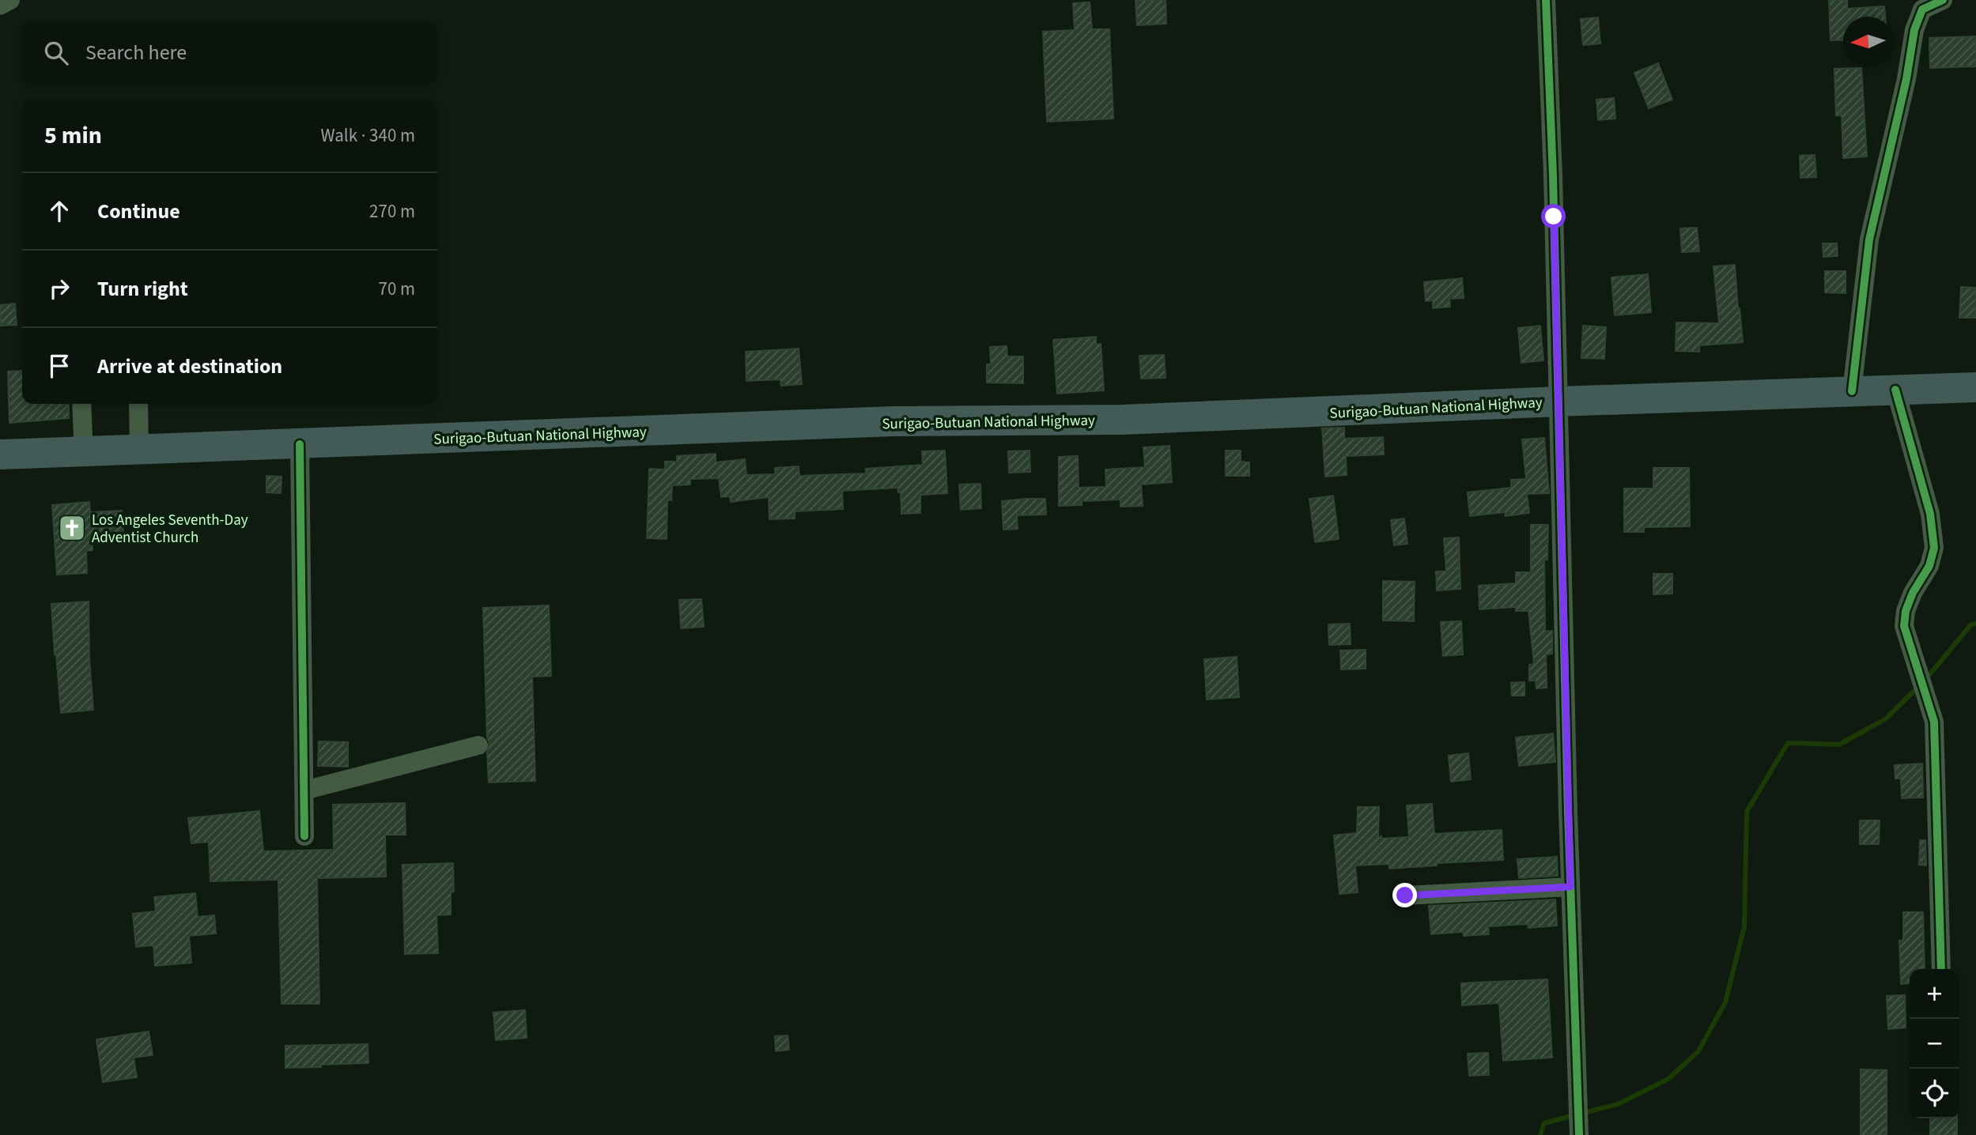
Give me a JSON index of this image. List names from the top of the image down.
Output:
{
  "streets": {
    "highway": ["Surigao-Butuan National Highway"]
  },
  "places": {
    "church": ["Los Angeles Seventh-Day Adventist Church"]
  },
  "north": "left",
  "page": {
    "search": "Search here",
    "heading": ["5 min", "Walk · 340 m"],
    "list": [
      ["Continue", "270 m"],
      ["Turn right", "70 m"],
      "Arrive at destination"
    ],
    "map_buttons": ["+", "−"]
  }
}
